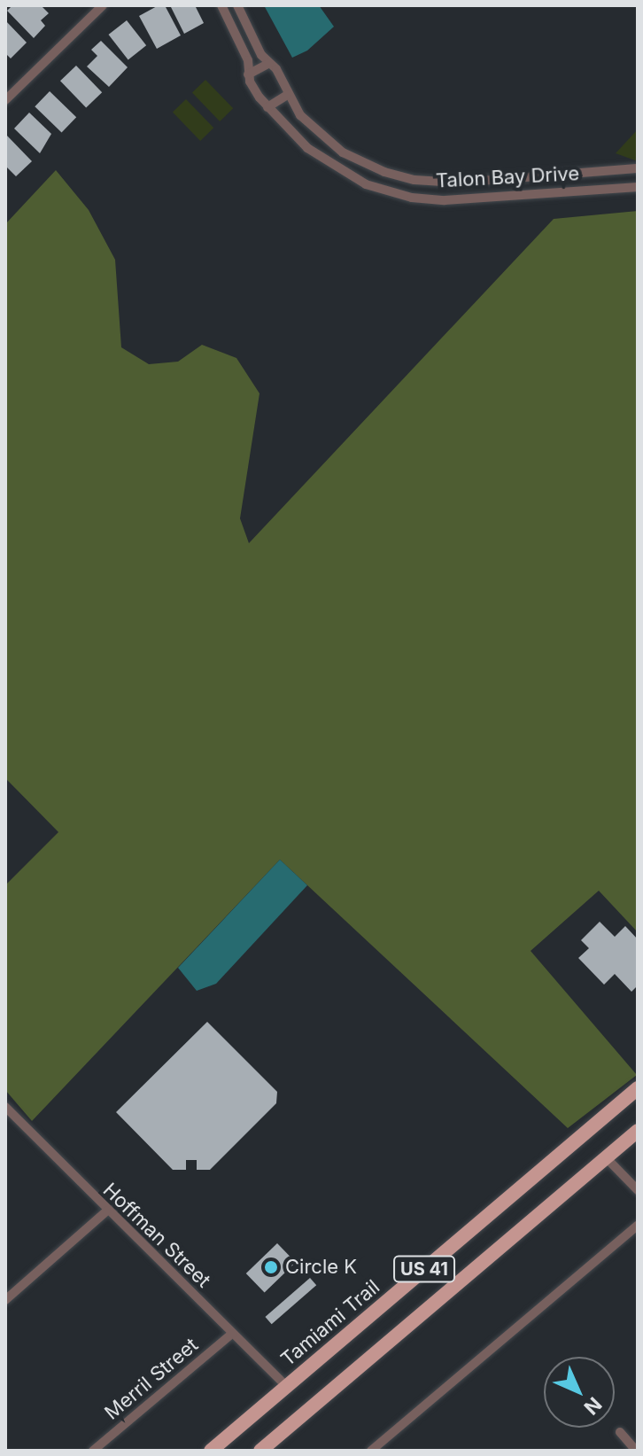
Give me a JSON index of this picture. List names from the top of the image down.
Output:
{
  "streets": {
    "main road": ["US 41", "Tamiami Trail"],
    "street": ["Talon Bay Drive", "Hoffman Street", "Merril Street"]
  },
  "crossings": [
    ["Hoffman Street", "Tamiami Trail"],
    ["Hoffman Street", "Merril Street"]
  ],
  "places": ["Circle K"],
  "north": "bottom right"
}
